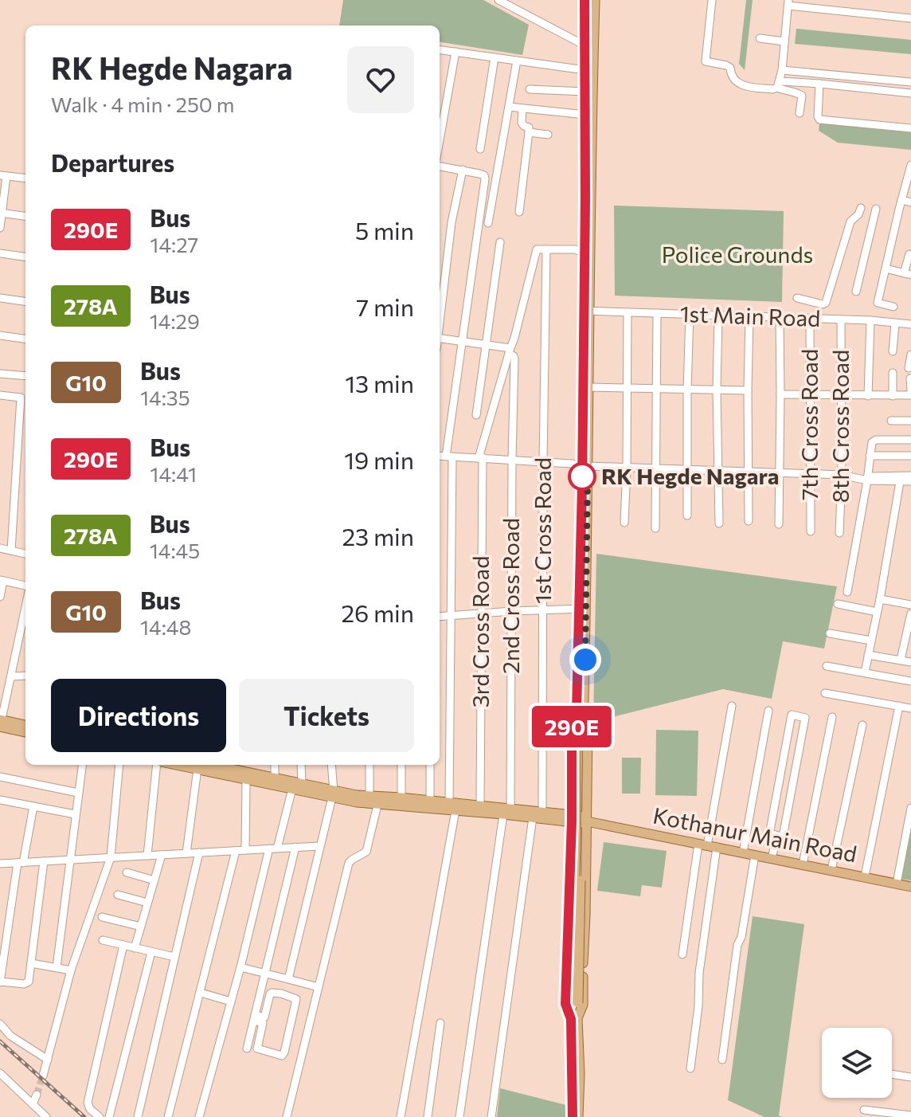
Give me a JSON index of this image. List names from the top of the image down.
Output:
{
  "streets": {
    "main road": ["Kothanur Main Road"],
    "street": [
      "1st Main Road",
      "7th Cross Road",
      "8th Cross Road",
      "1st Cross Road",
      "2nd Cross Road",
      "3rd Cross Road"
    ]
  },
  "crossings": [
    ["1st Main Road", "7th Cross Road"],
    ["1st Main Road", "8th Cross Road"],
    ["1st Cross Road", "3rd Cross Road"],
    ["2nd Cross Road", "3rd Cross Road"]
  ],
  "parks": ["Police Grounds"],
  "places": ["RK Hegde Nagara"],
  "lines": ["bus line 290E"],
  "page": {
    "on_map": "290E",
    "heading": [
      ["RK Hegde Nagara", "Walk · 4 min · 250 m"],
      "Departures"
    ],
    "list": [
      {
        "mark": "290E",
        "name": "Bus",
        "note": "14:27",
        "value": "5 min"
      },
      {
        "mark": "278A",
        "name": "Bus",
        "note": "14:29",
        "value": "7 min"
      },
      {
        "mark": "G10",
        "name": "Bus",
        "note": "14:35",
        "value": "13 min"
      },
      {
        "mark": "290E",
        "name": "Bus",
        "note": "14:41",
        "value": "19 min"
      },
      {
        "mark": "278A",
        "name": "Bus",
        "note": "14:45",
        "value": "23 min"
      },
      {
        "mark": "G10",
        "name": "Bus",
        "note": "14:48",
        "value": "26 min"
      }
    ],
    "buttons": ["Directions", "Tickets"]
  }
}
